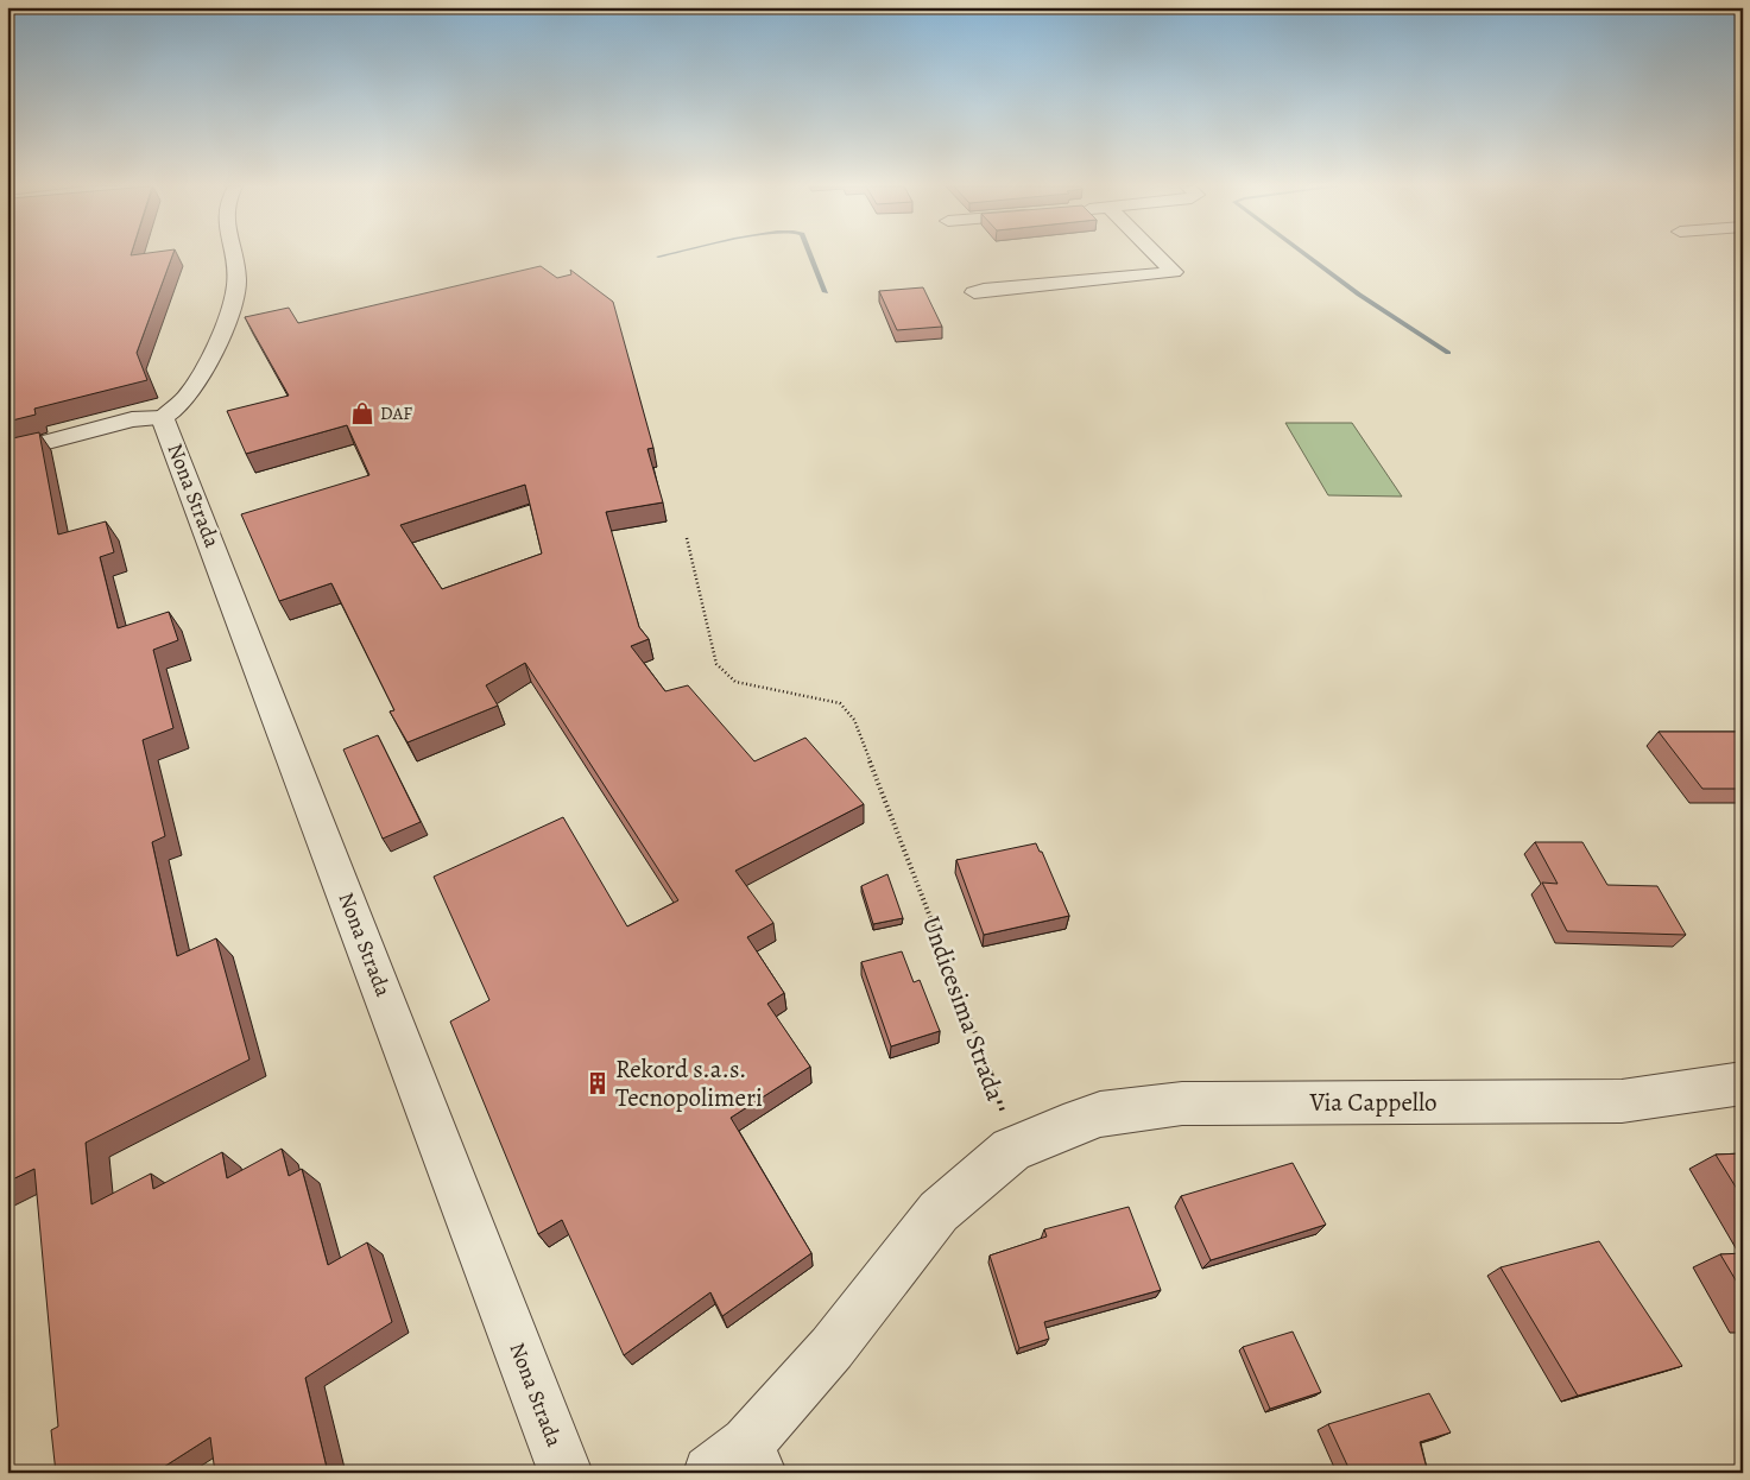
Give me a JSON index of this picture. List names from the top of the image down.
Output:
{
  "streets": {
    "street": ["Nona Strada", "Via Cappello"],
    "path": ["Undicesima Strada"]
  },
  "crossings": [
    ["Undicesima Strada", "Via Cappello"]
  ],
  "places": {
    "shop": ["DAF"],
    "building": ["Rekord s.a.s. Tecnopolimeri"]
  }
}
